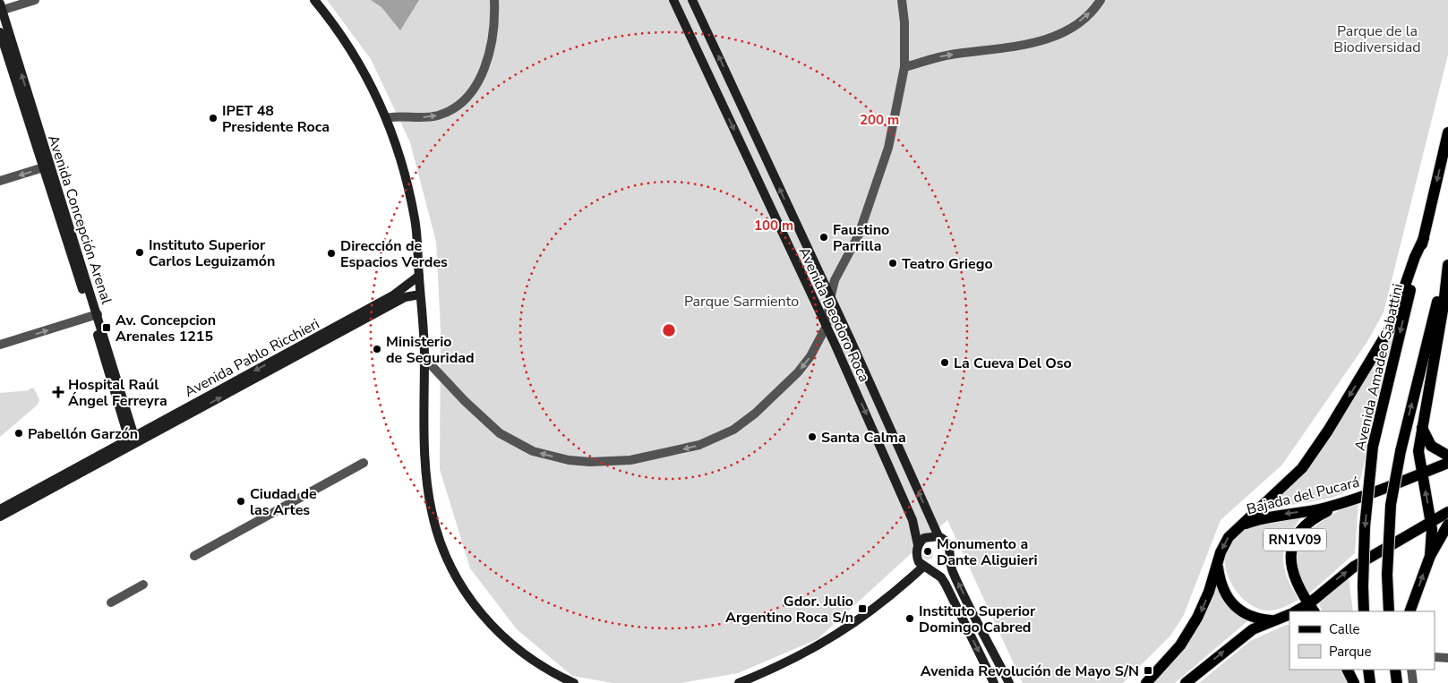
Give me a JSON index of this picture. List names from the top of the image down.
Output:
{
  "streets": {
    "main road": [
      "Avenida Concepción Arenal",
      "Avenida Deodoro Roca",
      "Avenida Pablo Ricchieri",
      "Avenida Amadeo Sabattini",
      "Bajada del Pucará",
      "RN1V09"
    ]
  },
  "crossings": [
    ["Avenida Concepción Arenal", "Avenida Pablo Ricchieri"],
    ["Bajada del Pucará", "RN1V09"]
  ],
  "parks": ["Parque de la Biodiversidad", "Parque Sarmiento"],
  "places": {
    "other": [
      "IPET 48 Presidente Roca",
      "Faustino Parrilla",
      "Instituto Superior Carlos Leguizamón",
      "Dirección de Espacios Verdes",
      "Teatro Griego",
      "Ministerio de Seguridad",
      "La Cueva Del Oso",
      "Pabellón Garzón",
      "Santa Calma",
      "Ciudad de las Artes",
      "Monumento a Dante Aliguieri",
      "Instituto Superior Domingo Cabred"
    ],
    "transit": ["Av. Concepcion Arenales 1215", "Gdor. Julio Argentino Roca S/n", "Avenida Revolución de Mayo S/N"],
    "health": ["Hospital Raúl Ángel Ferreyra"]
  },
  "legend": ["Calle", "Parque"],
  "rings": ["200 m", "100 m"]
}
